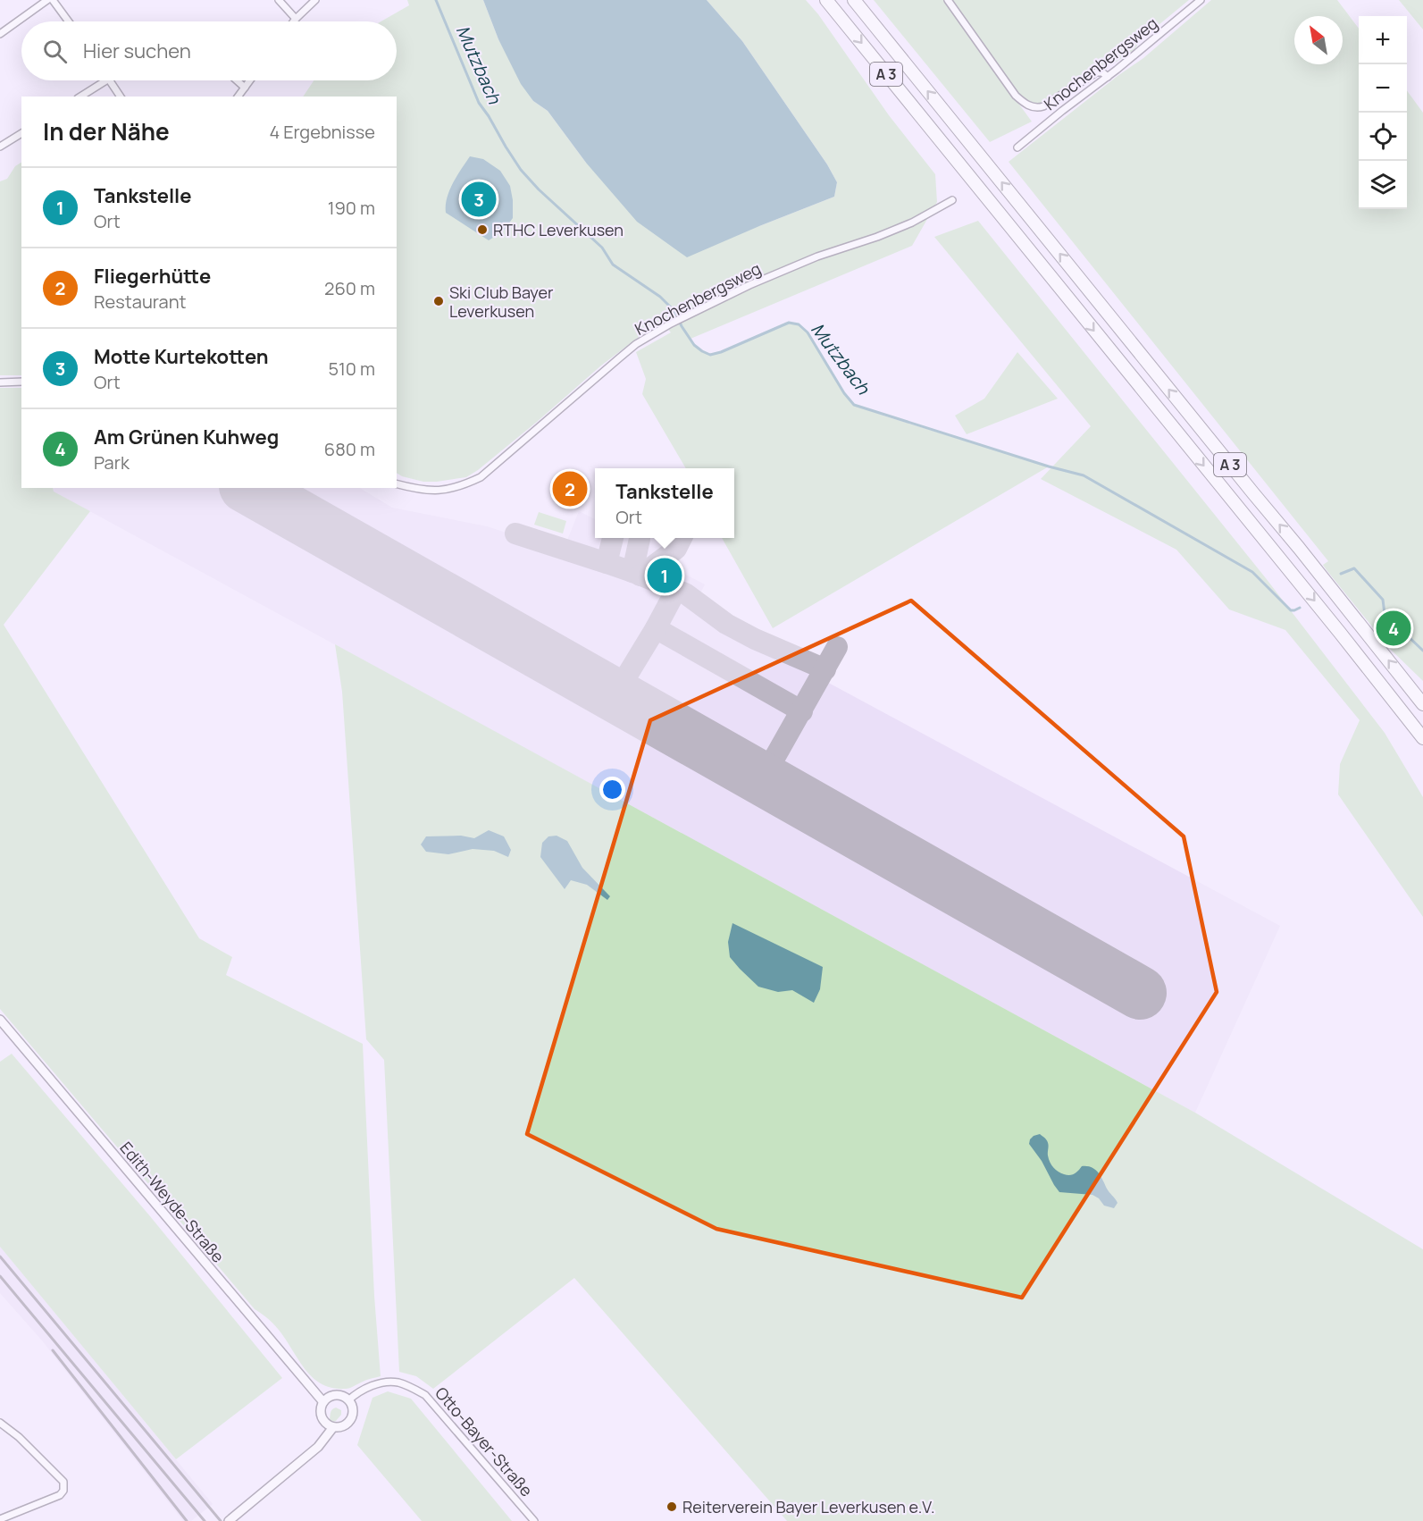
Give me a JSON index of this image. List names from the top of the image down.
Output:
{
  "streets": {
    "highway": ["A 3"],
    "street": ["Knochenbergsweg", "Edith-Weyde-Straße", "Otto-Bayer-Straße"]
  },
  "crossings": [
    ["Edith-Weyde-Straße", "Otto-Bayer-Straße"]
  ],
  "water": ["Mutzbach"],
  "places": ["RTHC Leverkusen", "Ski Club Bayer Leverkusen", "Reiterverein Bayer Leverkusen e.V."],
  "north": "top left",
  "page": {
    "map_buttons": ["+", "−"],
    "search": "Hier suchen",
    "heading": ["In der Nähe", "4 Ergebnisse"],
    "list": [
      {
        "mark": "1",
        "name": "Tankstelle",
        "note": "Ort",
        "value": "190 m"
      },
      {
        "mark": "2",
        "name": "Fliegerhütte",
        "note": "Restaurant",
        "value": "260 m"
      },
      {
        "mark": "3",
        "name": "Motte Kurtekotten",
        "note": "Ort",
        "value": "510 m"
      },
      {
        "mark": "4",
        "name": "Am Grünen Kuhweg",
        "note": "Park",
        "value": "680 m"
      }
    ],
    "pins": [
      "3",
      "2",
      "1",
      "4"
    ],
    "popup": ["Tankstelle", "Ort"]
  }
}
